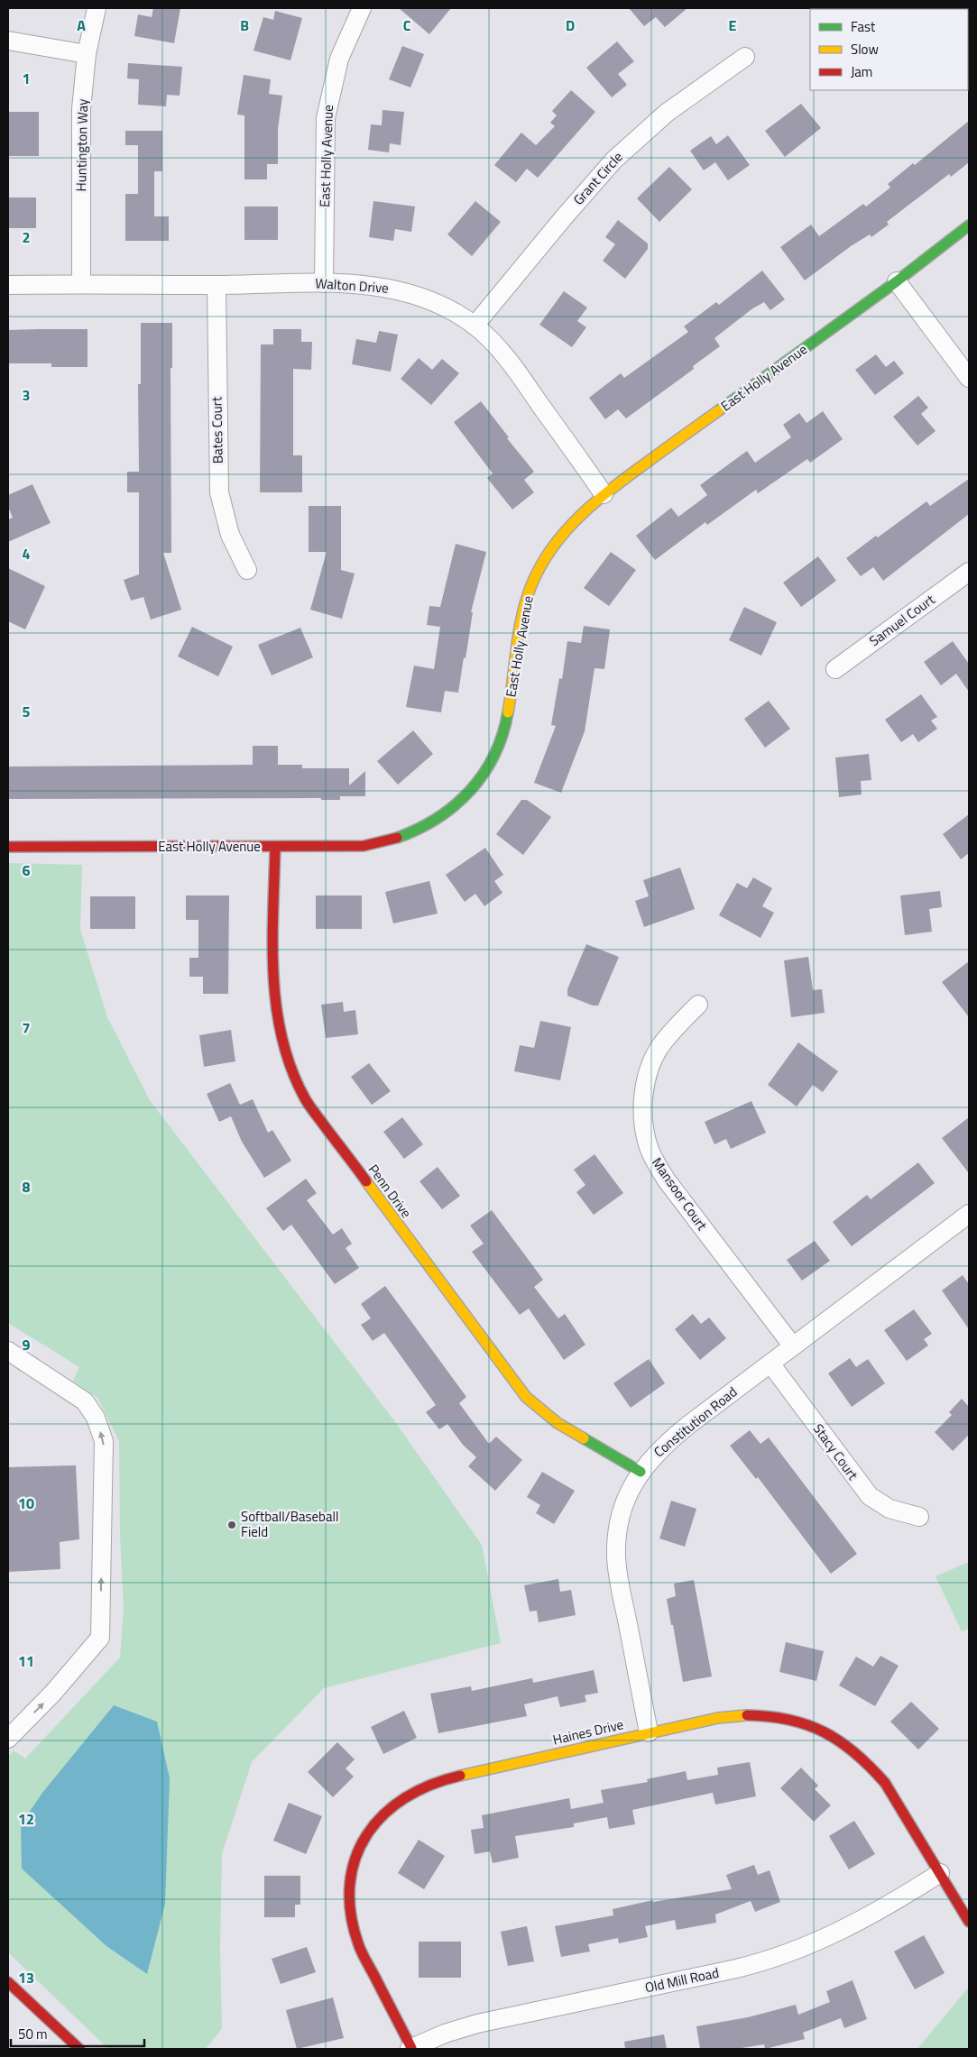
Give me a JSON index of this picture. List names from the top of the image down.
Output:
{
  "streets": {
    "street": [
      "Huntington Way",
      "East Holly Avenue",
      "Grant Circle",
      "Walton Drive",
      "Bates Court",
      "Samuel Court",
      "Penn Drive",
      "Mansoor Court",
      "Constitution Road",
      "Stacy Court",
      "Haines Drive",
      "Old Mill Road"
    ]
  },
  "crossings": [
    ["Huntington Way", "Walton Drive"],
    ["East Holly Avenue", "Walton Drive"],
    ["East Holly Avenue", "Penn Drive"],
    ["Grant Circle", "Walton Drive"],
    ["Walton Drive", "Bates Court"],
    ["Penn Drive", "Constitution Road"],
    ["Mansoor Court", "Constitution Road"],
    ["Constitution Road", "Stacy Court"],
    ["Constitution Road", "Haines Drive"],
    ["Haines Drive", "Old Mill Road"]
  ],
  "places": ["Softball/Baseball Field"],
  "legend": ["Fast", "Slow", "Jam"],
  "scale_bar": "50 m",
  "grid": {
    "columns": [
      "A",
      "B",
      "C",
      "D",
      "E"
    ],
    "rows": [
      "1",
      "2",
      "3",
      "4",
      "5",
      "6",
      "7",
      "8",
      "9",
      "10",
      "11",
      "12",
      "13"
    ]
  }
}
